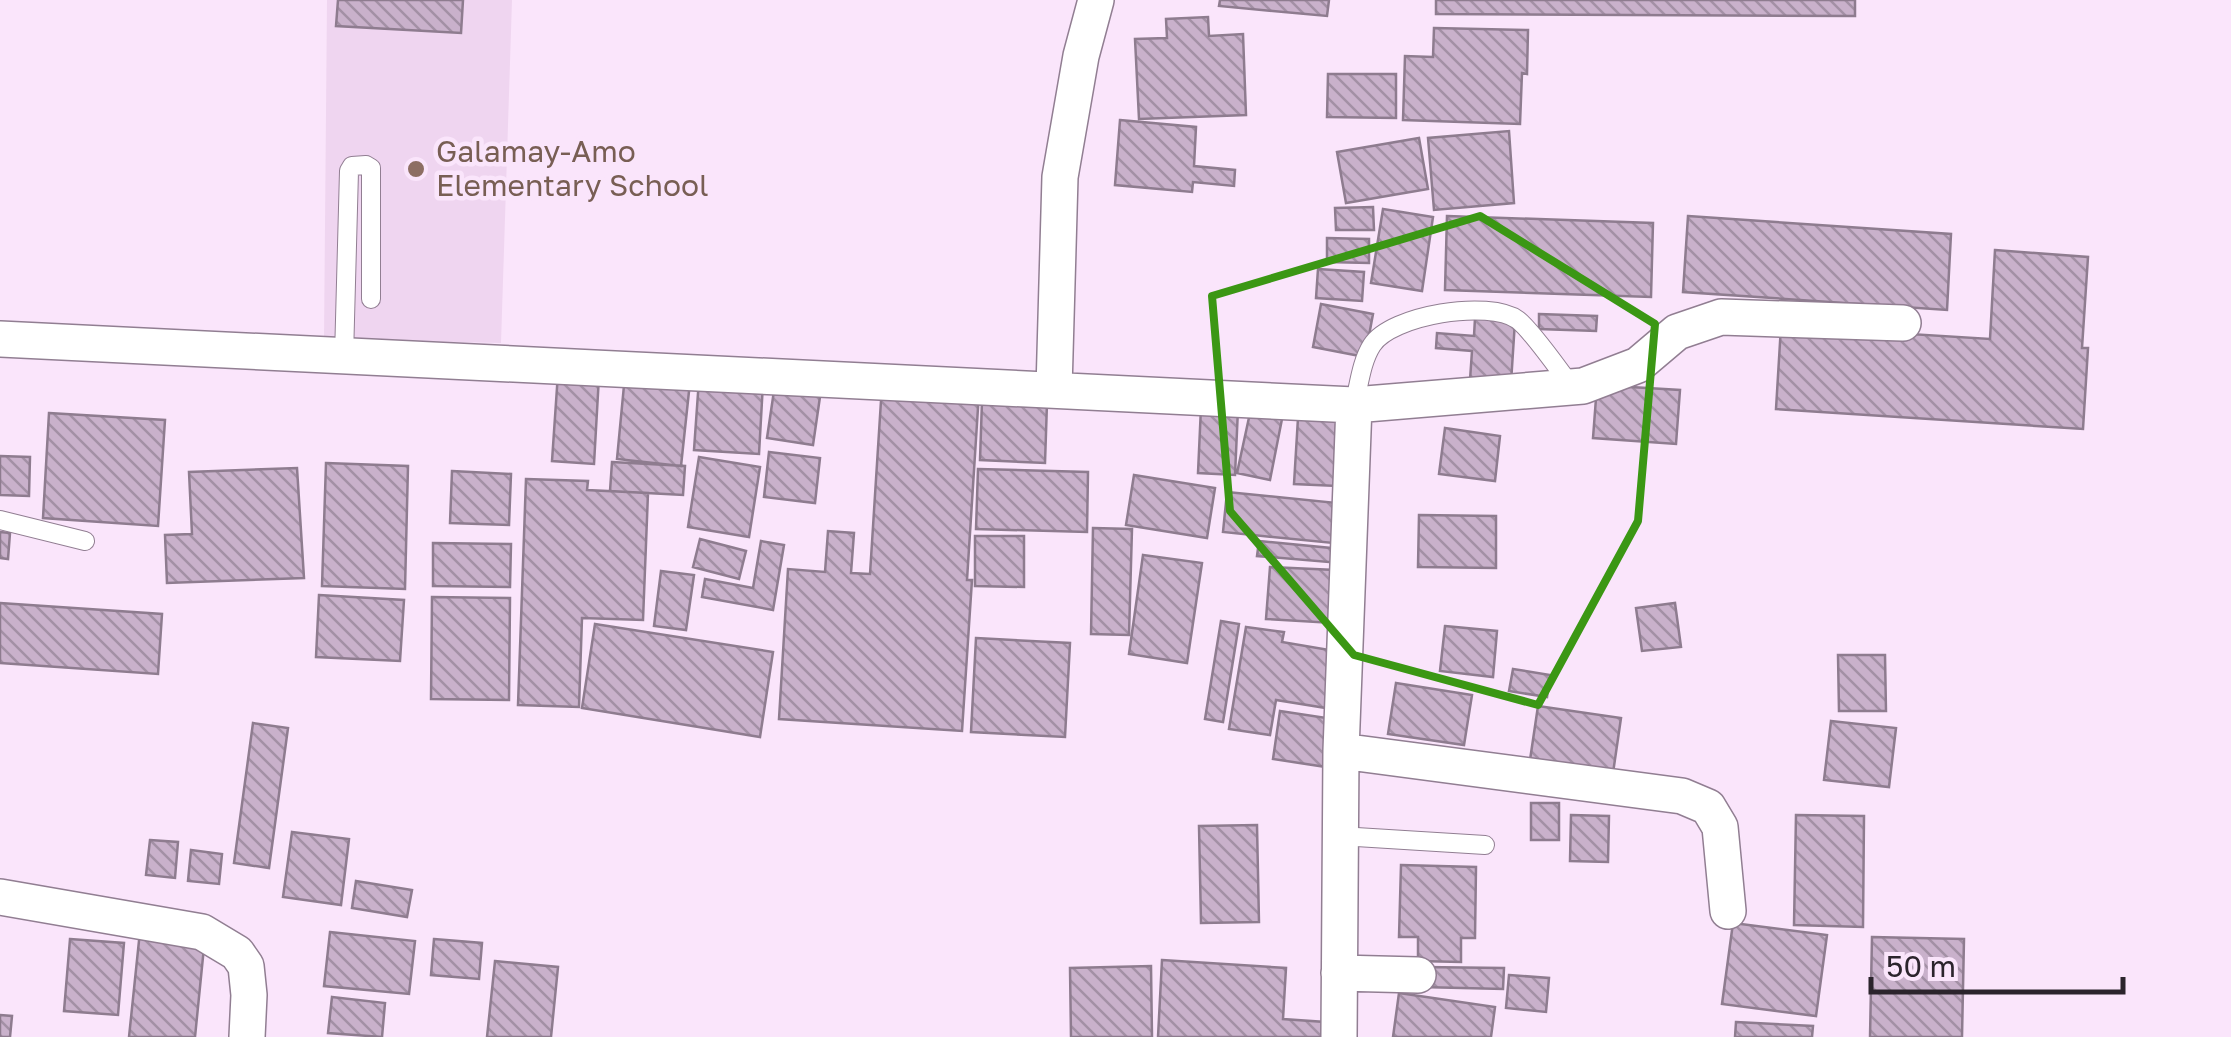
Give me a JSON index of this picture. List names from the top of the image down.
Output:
{
  "places": ["Galamay-Amo Elementary School"],
  "scale_bar": "50 m"
}
